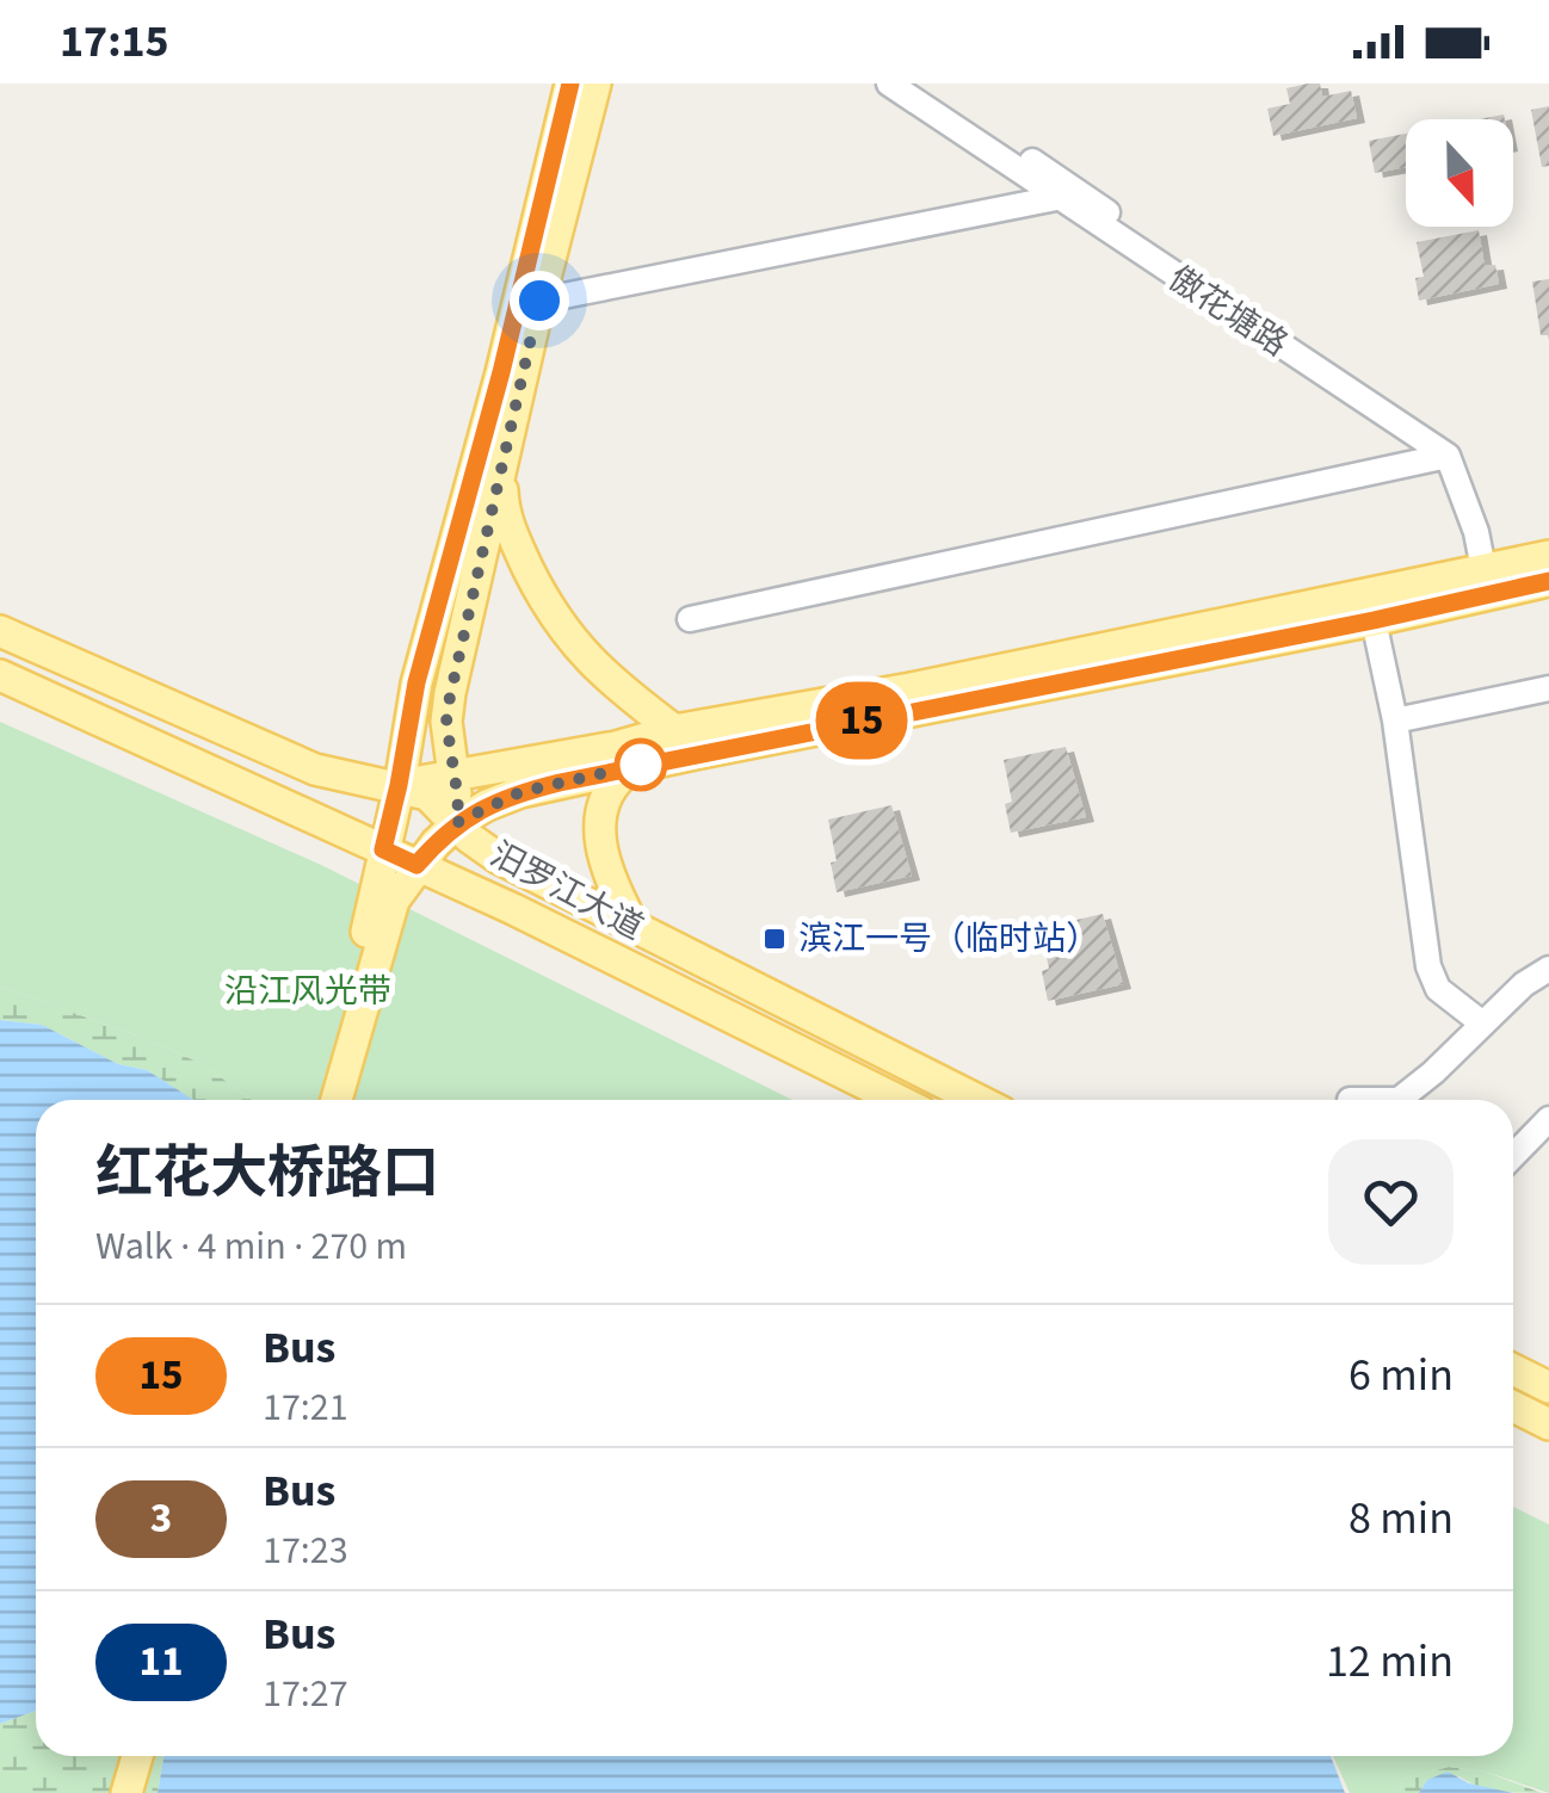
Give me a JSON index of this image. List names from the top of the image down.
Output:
{
  "streets": {
    "main road": ["汨罗江大道"],
    "street": ["傲花塘路"]
  },
  "parks": ["沿江风光带"],
  "places": {
    "transit": ["滨江一号（临时站）"]
  },
  "lines": ["bus line 15"],
  "north": "bottom",
  "page": {
    "status": "17:15",
    "on_map": "15",
    "heading": ["红花大桥路口", "Walk · 4 min · 270 m"],
    "list": [
      {
        "mark": "15",
        "name": "Bus",
        "note": "17:21",
        "value": "6 min"
      },
      {
        "mark": "3",
        "name": "Bus",
        "note": "17:23",
        "value": "8 min"
      },
      {
        "mark": "11",
        "name": "Bus",
        "note": "17:27",
        "value": "12 min"
      }
    ]
  }
}
